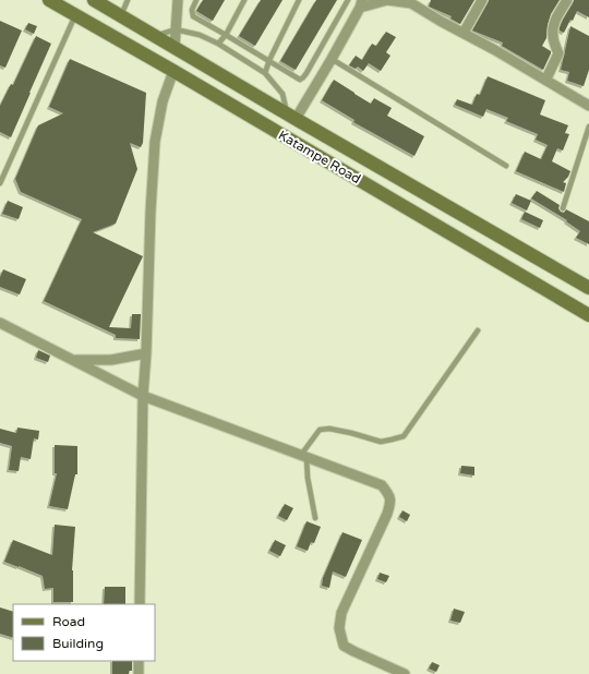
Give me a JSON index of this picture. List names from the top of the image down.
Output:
{
  "streets": {
    "main road": ["Katampe Road"]
  },
  "legend": ["Road", "Building"]
}
